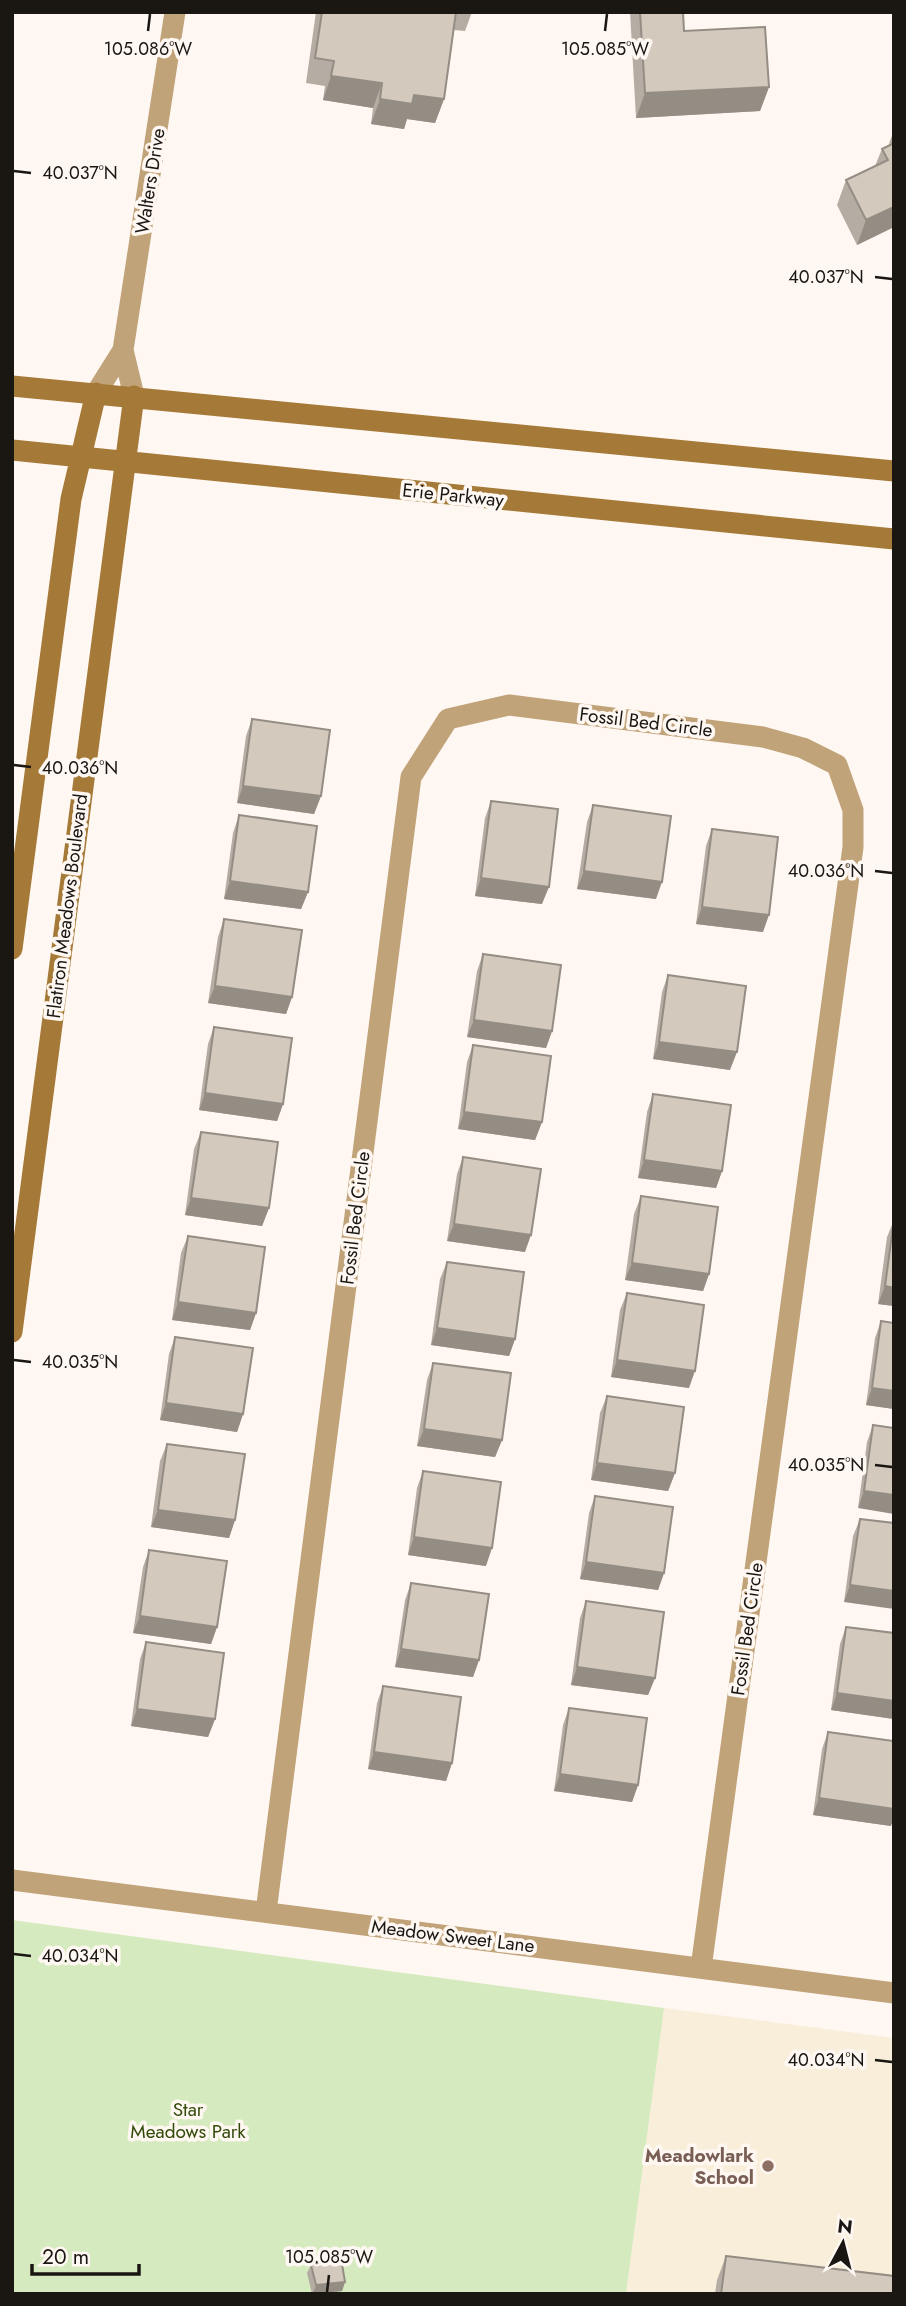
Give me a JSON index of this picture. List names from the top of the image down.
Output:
{
  "streets": {
    "main road": ["Erie Parkway", "Flatiron Meadows Boulevard"],
    "street": ["Walters Drive", "Fossil Bed Circle", "Meadow Sweet Lane"]
  },
  "crossings": [
    ["Walters Drive", "Flatiron Meadows Boulevard"],
    ["Erie Parkway", "Flatiron Meadows Boulevard"],
    ["Fossil Bed Circle", "Meadow Sweet Lane"]
  ],
  "parks": ["Star Meadows Park"],
  "places": ["Meadowlark School"],
  "scale_bar": "20 m",
  "north": "top",
  "coordinates": [
    "105.086°W",
    "105.085°W",
    "40.037°N",
    "40.036°N",
    "40.035°N",
    "40.034°N"
  ]
}
